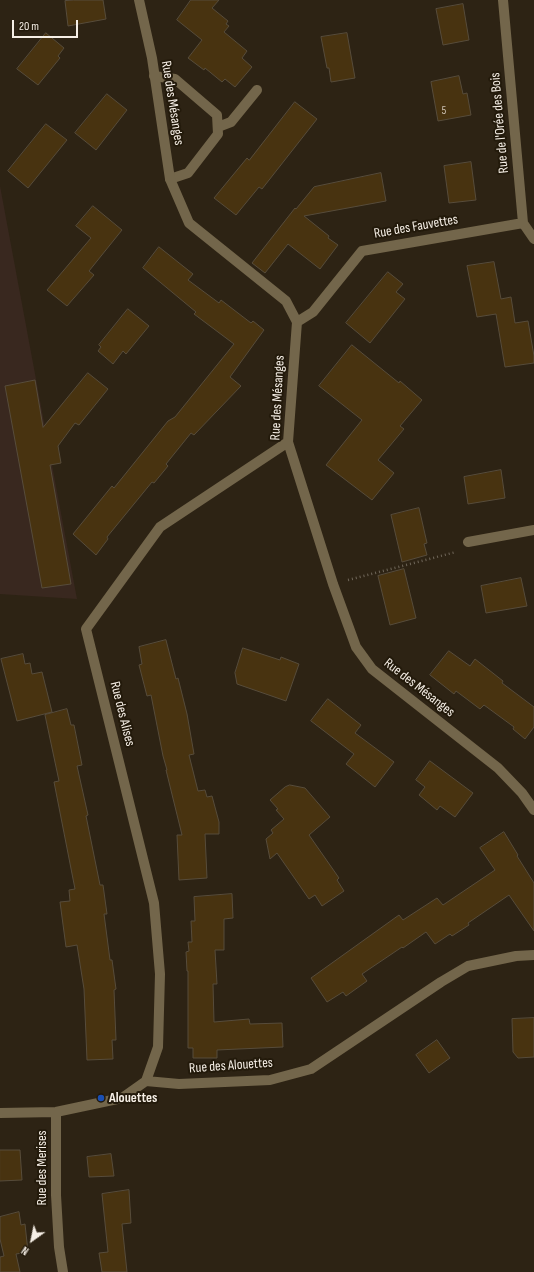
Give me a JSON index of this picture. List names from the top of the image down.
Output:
{
  "streets": {
    "street": [
      "Rue des Mésanges",
      "Rue de l'Orée des Bois",
      "Rue des Fauvettes",
      "Rue des Alises",
      "Rue des Alouettes",
      "Rue des Merises"
    ]
  },
  "crossings": [
    ["Rue des Mésanges", "Rue des Fauvettes"],
    ["Rue des Mésanges", "Rue des Alises"],
    ["Rue de l'Orée des Bois", "Rue des Fauvettes"],
    ["Rue des Alises", "Rue des Alouettes"]
  ],
  "places": ["Alouettes"],
  "house_numbers": ["5"],
  "scale_bar": "20 m",
  "north": "bottom left"
}
